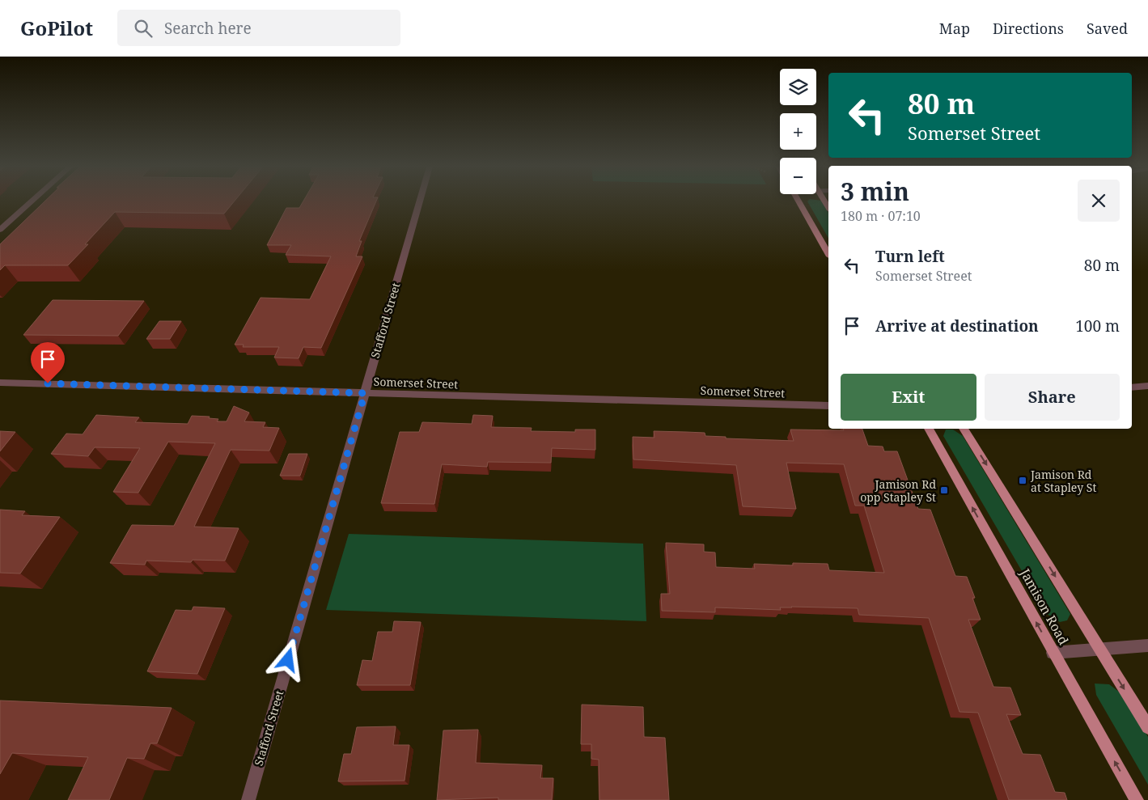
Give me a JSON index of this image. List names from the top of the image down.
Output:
{
  "streets": {
    "main road": ["Jamison Road"],
    "street": ["Stafford Street", "Somerset Street"]
  },
  "crossings": [
    ["Stafford Street", "Somerset Street"]
  ],
  "places": {
    "transit": ["Jamison Rd at Stapley St", "Jamison Rd opp Stapley St"]
  },
  "page": {
    "header": "GoPilot",
    "search": "Search here",
    "nav": ["Map", "Directions", "Saved"],
    "map_buttons": ["+", "−"],
    "turn": ["80 m", "Somerset Street"],
    "heading": ["3 min", "180 m · 07:10"],
    "list": [
      {
        "name": "Turn left",
        "note": "Somerset Street",
        "value": "80 m"
      },
      {
        "name": "Arrive at destination",
        "value": "100 m"
      }
    ],
    "buttons": ["Exit", "Share"]
  }
}
